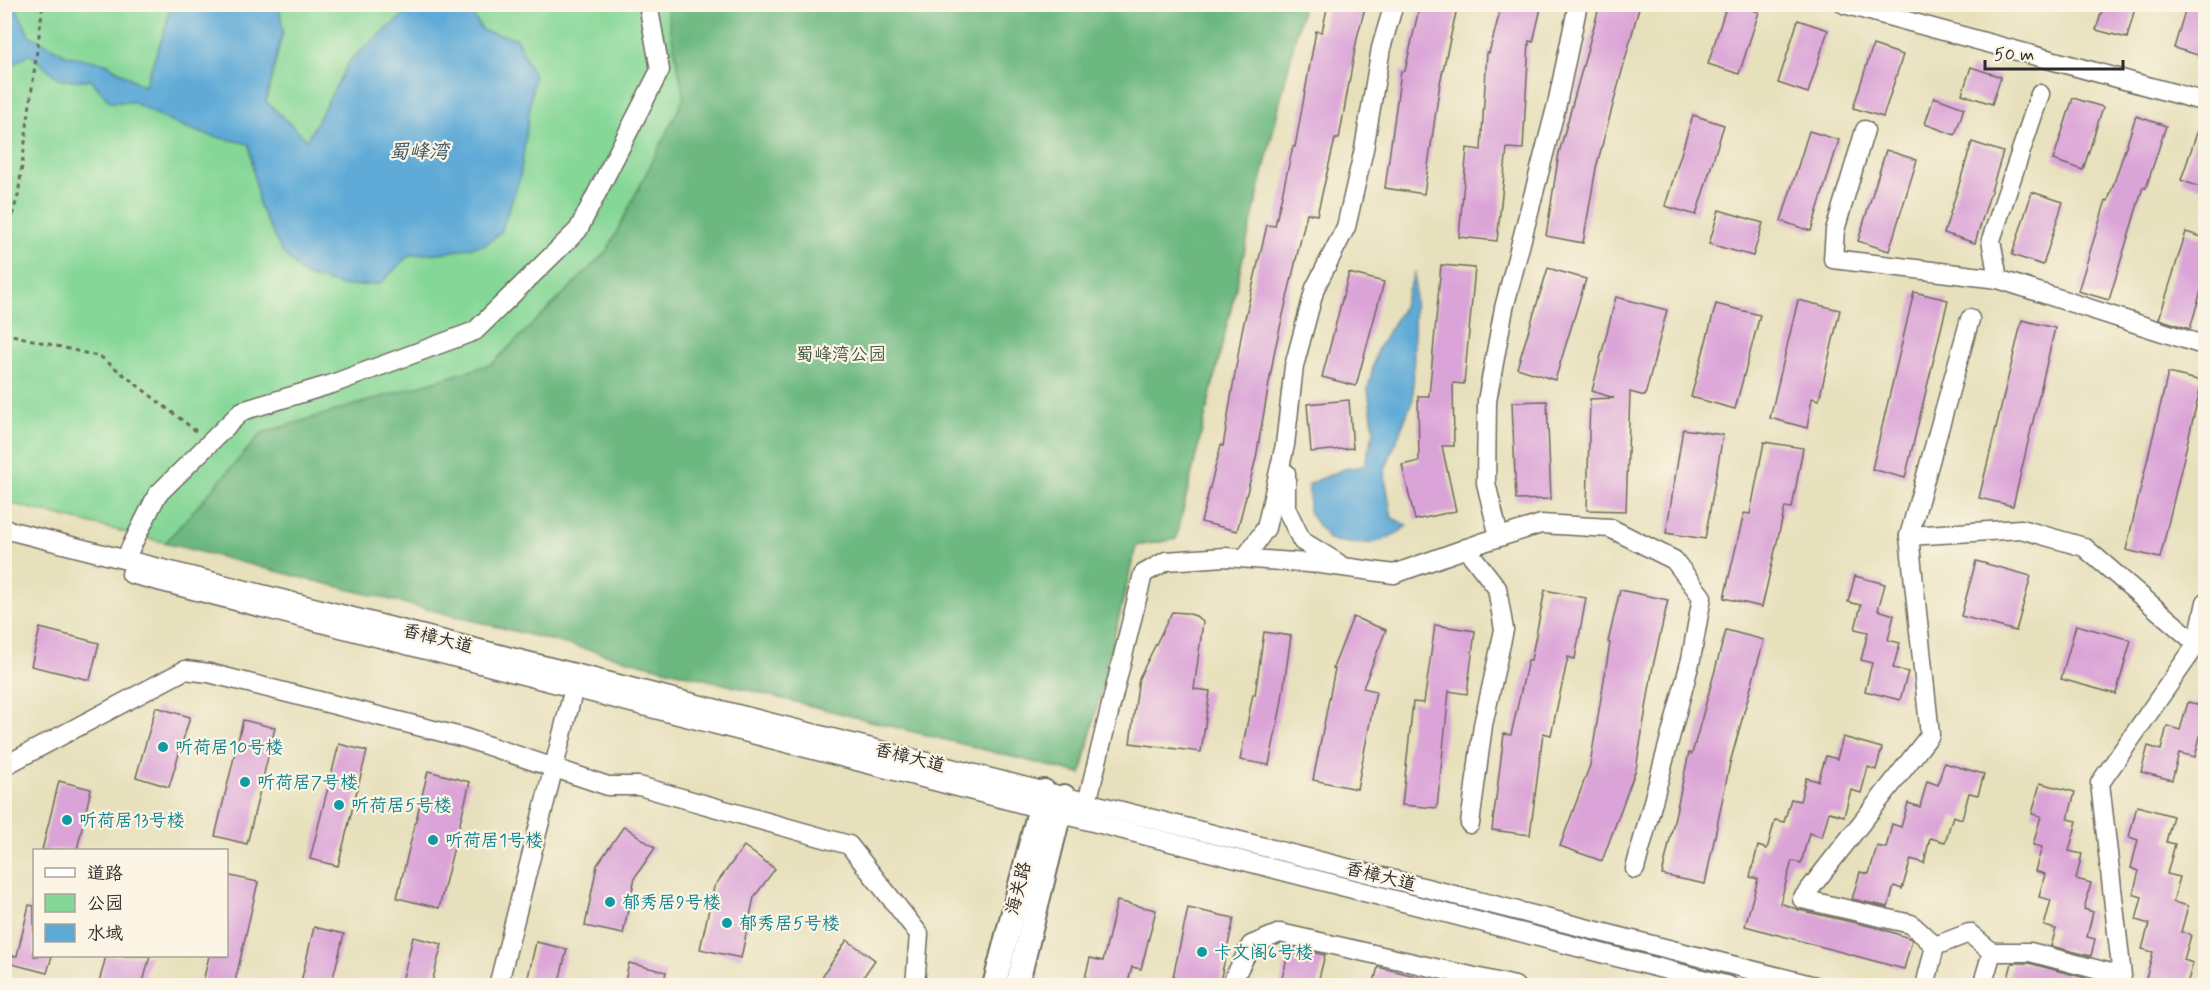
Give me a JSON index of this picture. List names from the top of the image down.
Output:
{
  "streets": {
    "main road": ["海关路"],
    "street": ["香樟大道"]
  },
  "crossings": [
    ["香樟大道", "海关路"]
  ],
  "water": ["蜀峰湾"],
  "parks": ["蜀峰湾公园"],
  "places": [
    "听荷居10号楼",
    "听荷居7号楼",
    "听荷居5号楼",
    "听荷居13号楼",
    "听荷居1号楼",
    "郁秀居9号楼",
    "郁秀居5号楼",
    "卡文阁6号楼"
  ],
  "legend": ["道路", "公园", "水域"],
  "scale_bar": "50 m"
}
